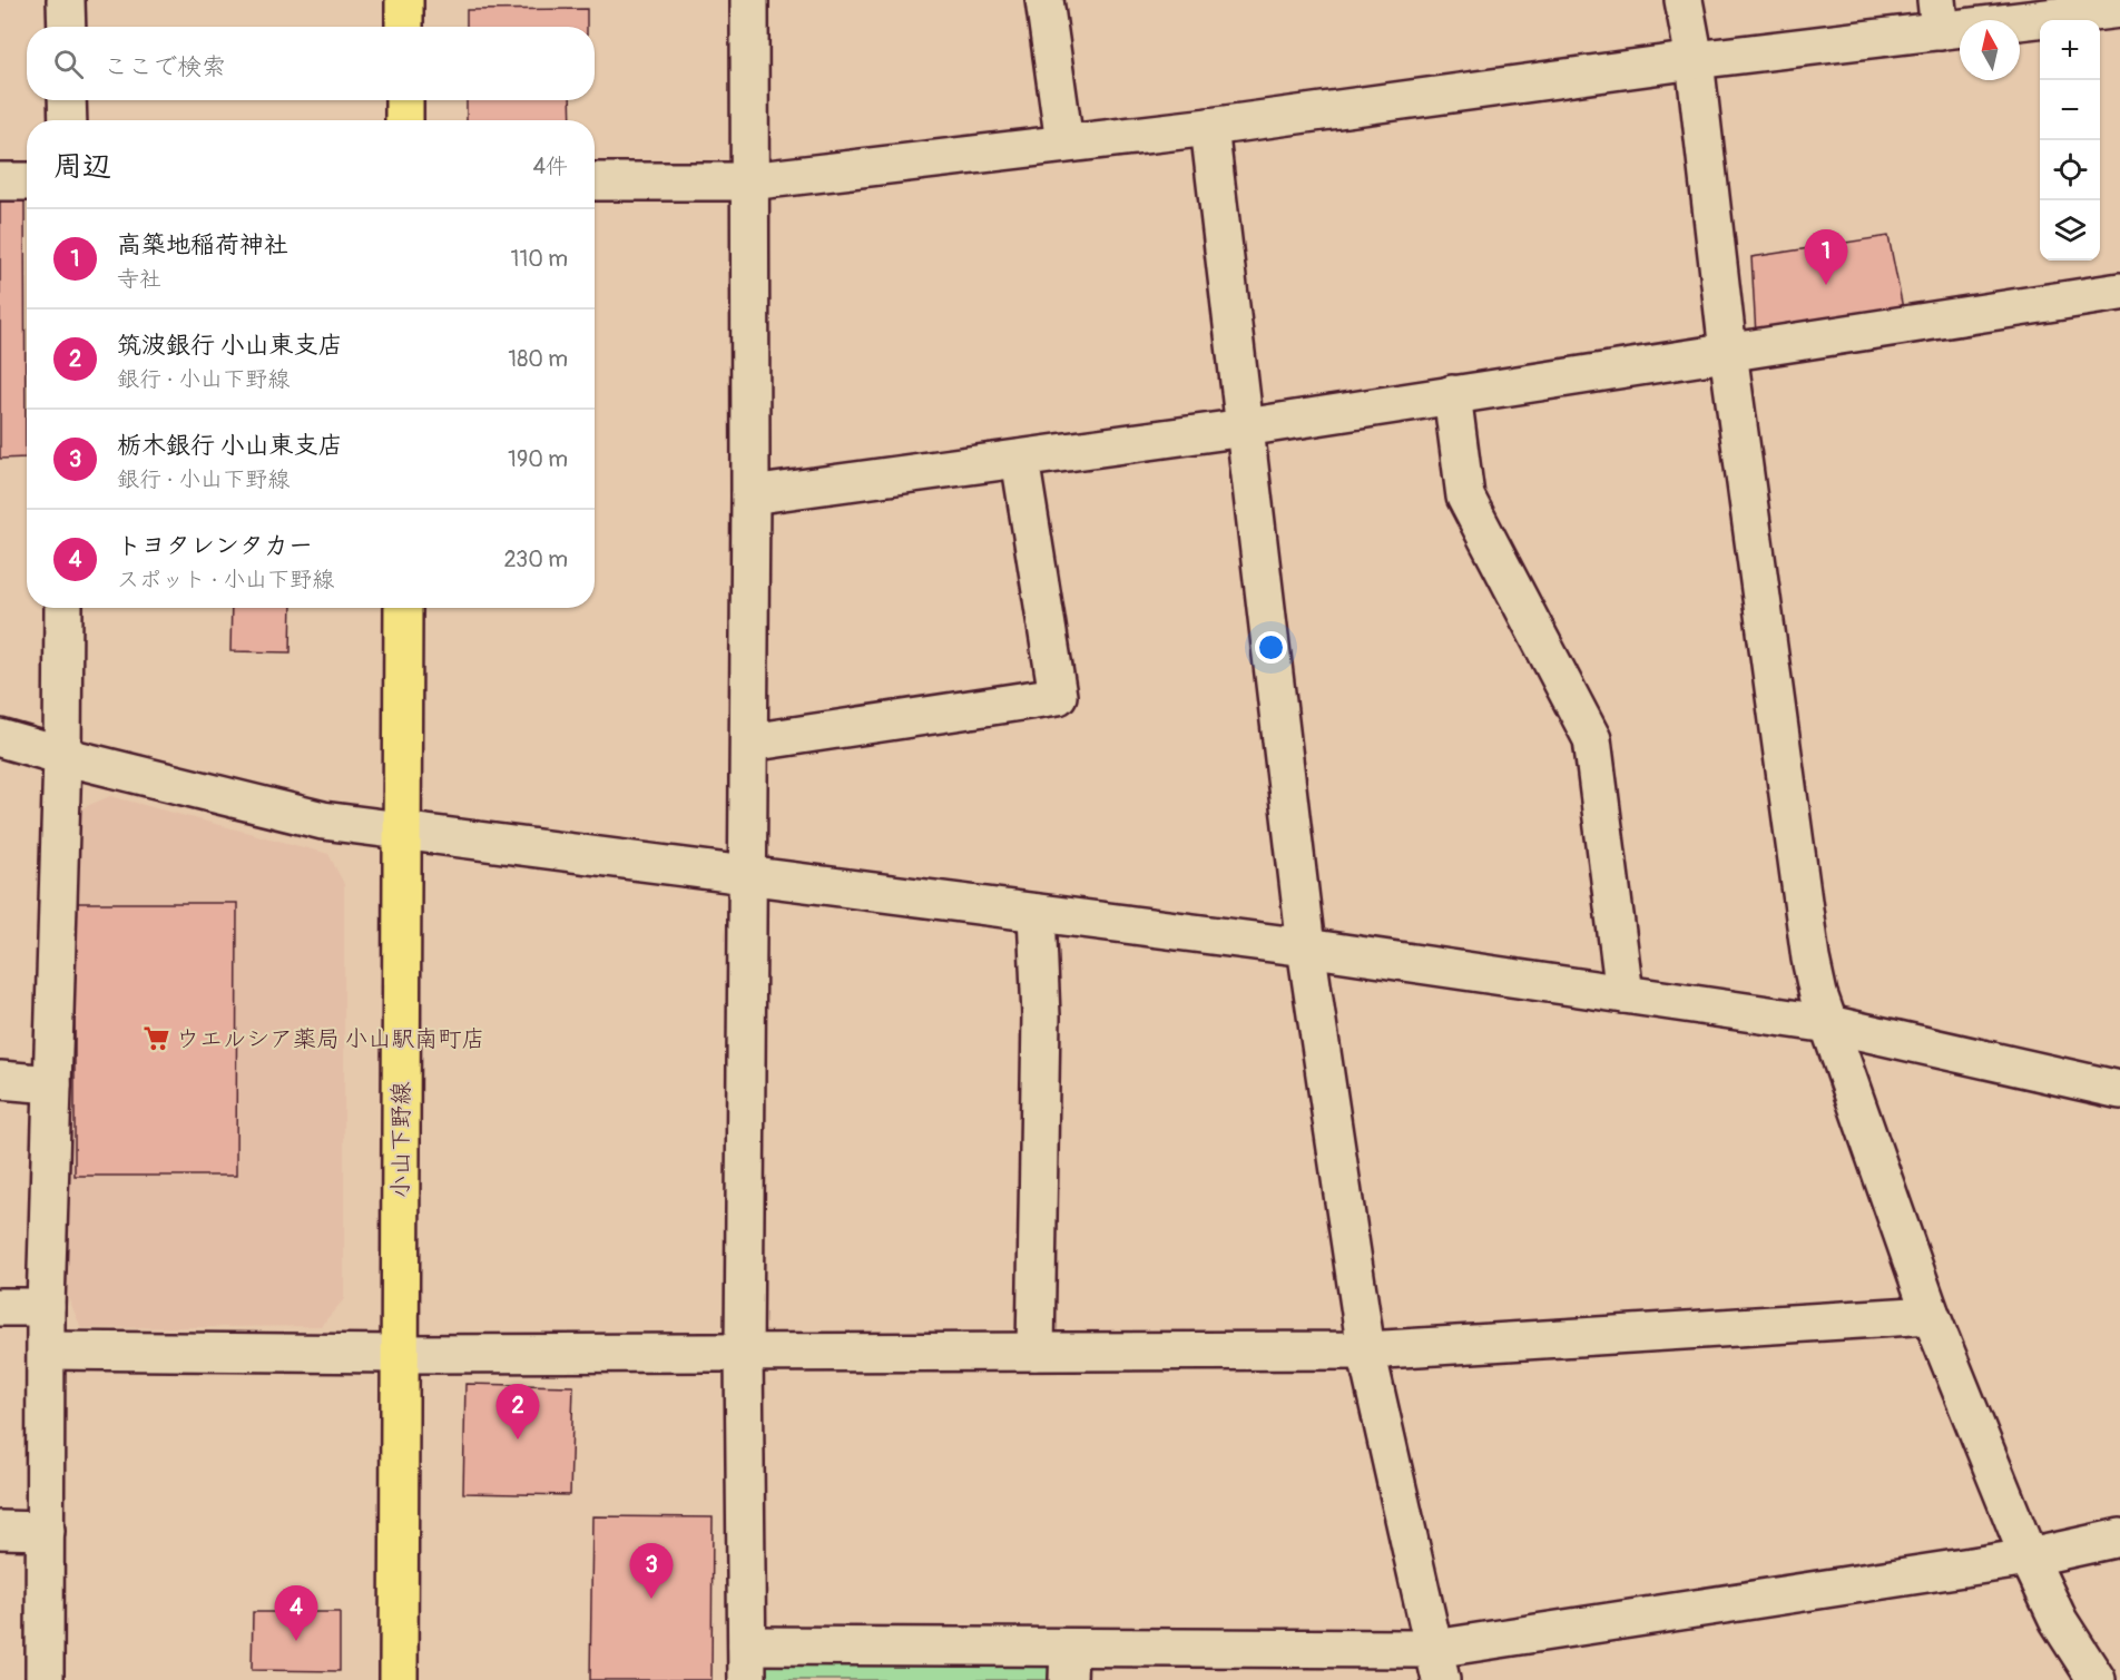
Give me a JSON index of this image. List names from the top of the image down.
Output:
{
  "streets": {
    "main road": ["小山下野線"]
  },
  "places": {
    "supermarket": ["ウエルシア薬局 小山駅南町店"]
  },
  "north": "top",
  "page": {
    "map_buttons": ["+", "−"],
    "search": "ここで検索",
    "heading": ["周辺", "4件"],
    "list": [
      {
        "mark": "1",
        "name": "高築地稲荷神社",
        "note": "寺社",
        "value": "110 m"
      },
      {
        "mark": "2",
        "name": "筑波銀行 小山東支店",
        "note": "銀行 · 小山下野線",
        "value": "180 m"
      },
      {
        "mark": "3",
        "name": "栃木銀行 小山東支店",
        "note": "銀行 · 小山下野線",
        "value": "190 m"
      },
      {
        "mark": "4",
        "name": "トヨタレンタカー",
        "note": "スポット · 小山下野線",
        "value": "230 m"
      }
    ],
    "pins": [
      "1",
      "2",
      "3",
      "4"
    ]
  }
}
